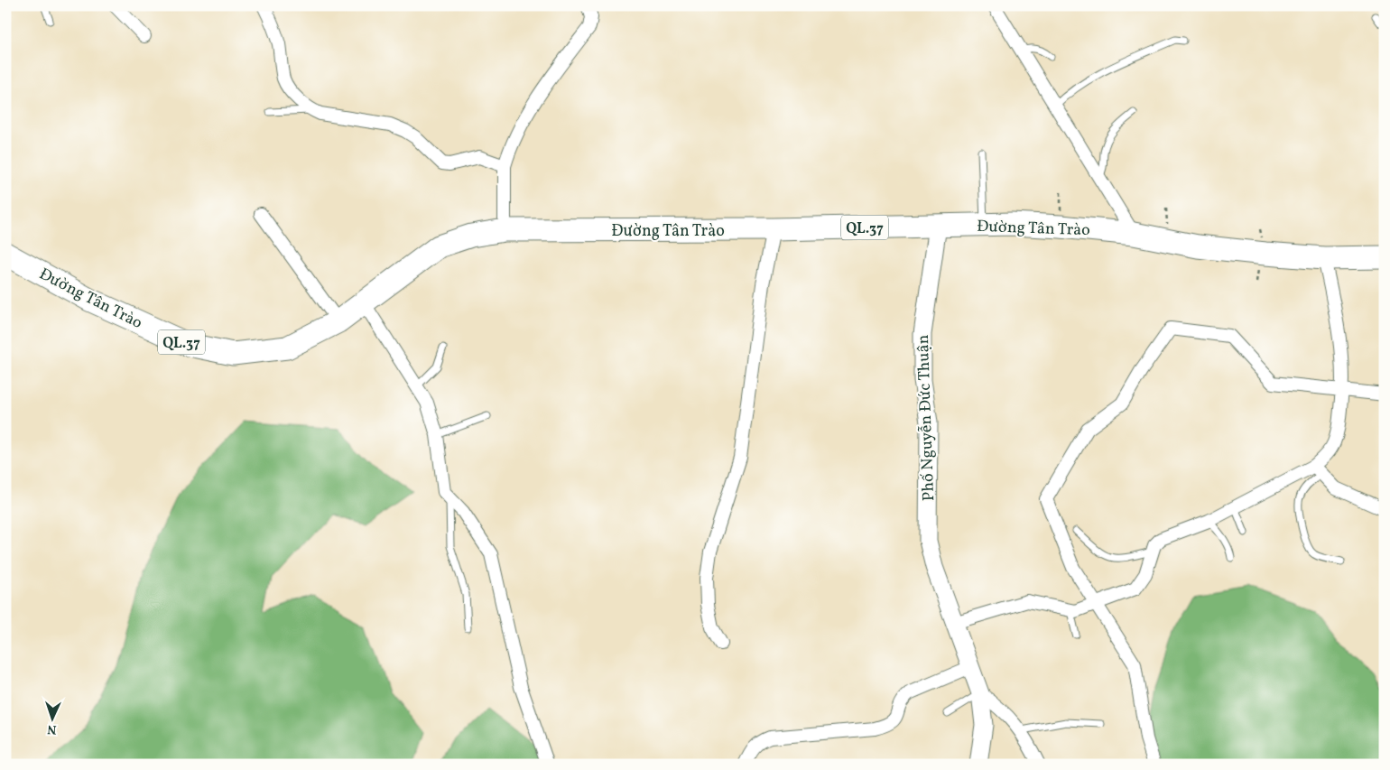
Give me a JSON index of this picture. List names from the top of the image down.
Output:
{
  "streets": {
    "highway": ["QL.37", "Đường Tân Trào"],
    "street": ["Phố Nguyễn Đức Thuận"]
  },
  "crossings": [
    ["Đường Tân Trào", "Phố Nguyễn Đức Thuận"]
  ],
  "north": "bottom"
}
